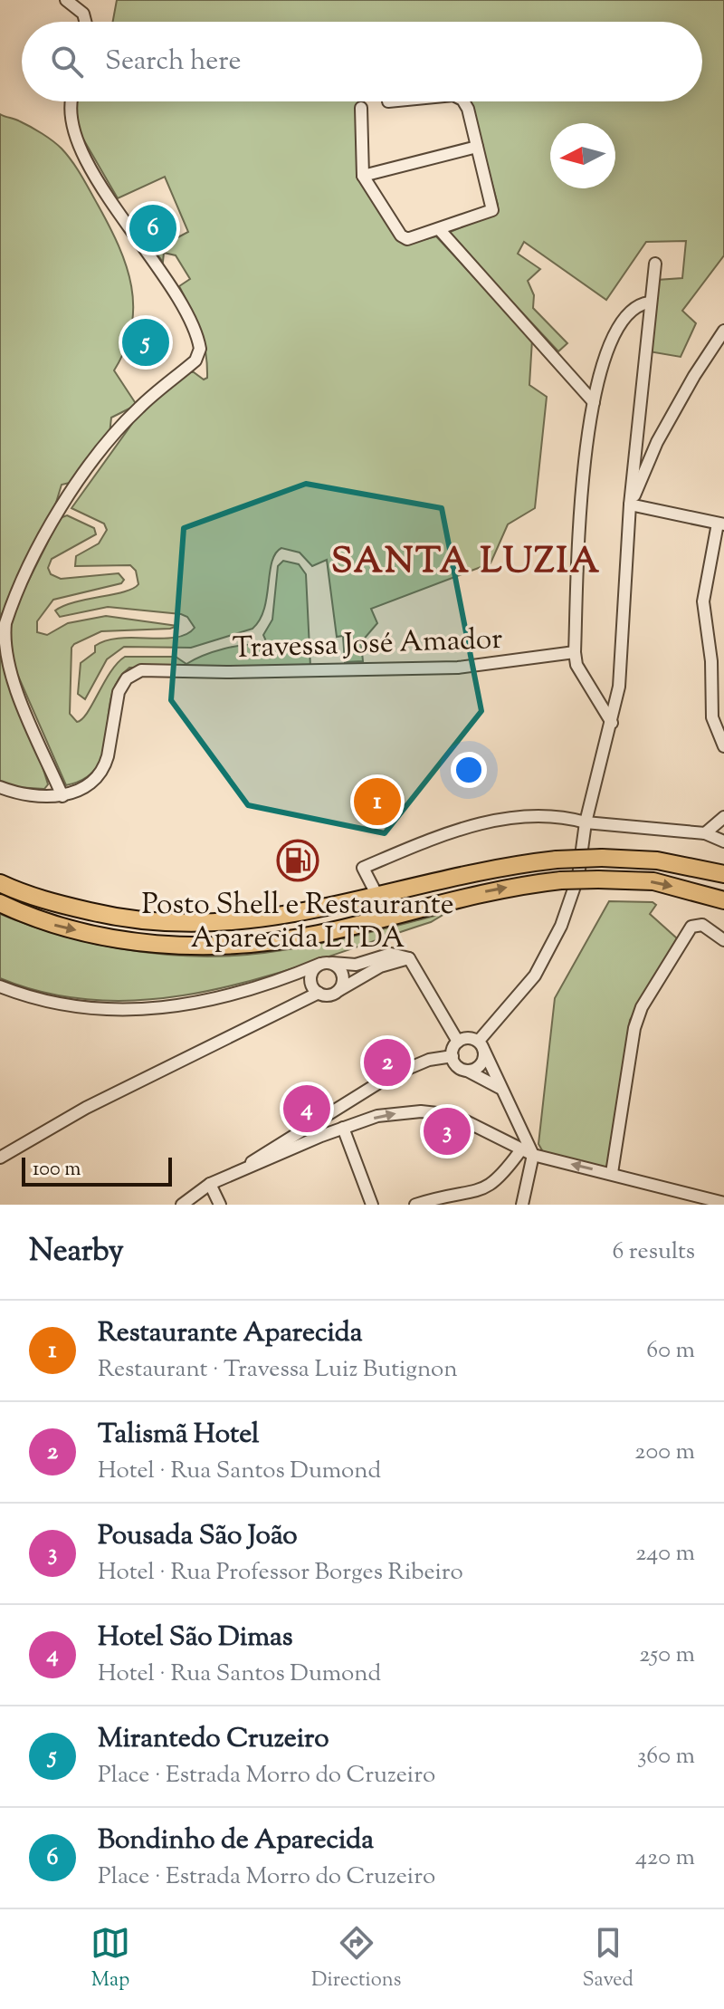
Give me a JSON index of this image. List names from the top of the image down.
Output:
{
  "streets": {
    "street": ["Travessa José Amador"]
  },
  "districts": ["SANTA LUZIA"],
  "places": {
    "fuel station": ["Posto Shell e Restaurante Aparecida LTDA"]
  },
  "scale_bar": "100 m",
  "north": "left",
  "page": {
    "search": "Search here",
    "pins": [
      "6",
      "5",
      "1",
      "2",
      "4",
      "3"
    ],
    "scale": "100 m",
    "heading": ["Nearby", "6 results"],
    "list": [
      {
        "mark": "1",
        "name": "Restaurante Aparecida",
        "note": "Restaurant · Travessa Luiz Butignon",
        "value": "60 m"
      },
      {
        "mark": "2",
        "name": "Talismã Hotel",
        "note": "Hotel · Rua Santos Dumond",
        "value": "200 m"
      },
      {
        "mark": "3",
        "name": "Pousada São João",
        "note": "Hotel · Rua Professor Borges Ribeiro",
        "value": "240 m"
      },
      {
        "mark": "4",
        "name": "Hotel São Dimas",
        "note": "Hotel · Rua Santos Dumond",
        "value": "250 m"
      },
      {
        "mark": "5",
        "name": "Mirantedo Cruzeiro",
        "note": "Place · Estrada Morro do Cruzeiro",
        "value": "360 m"
      },
      {
        "mark": "6",
        "name": "Bondinho de Aparecida",
        "note": "Place · Estrada Morro do Cruzeiro",
        "value": "420 m"
      }
    ],
    "nav": ["Map", "Directions", "Saved"]
  }
}
